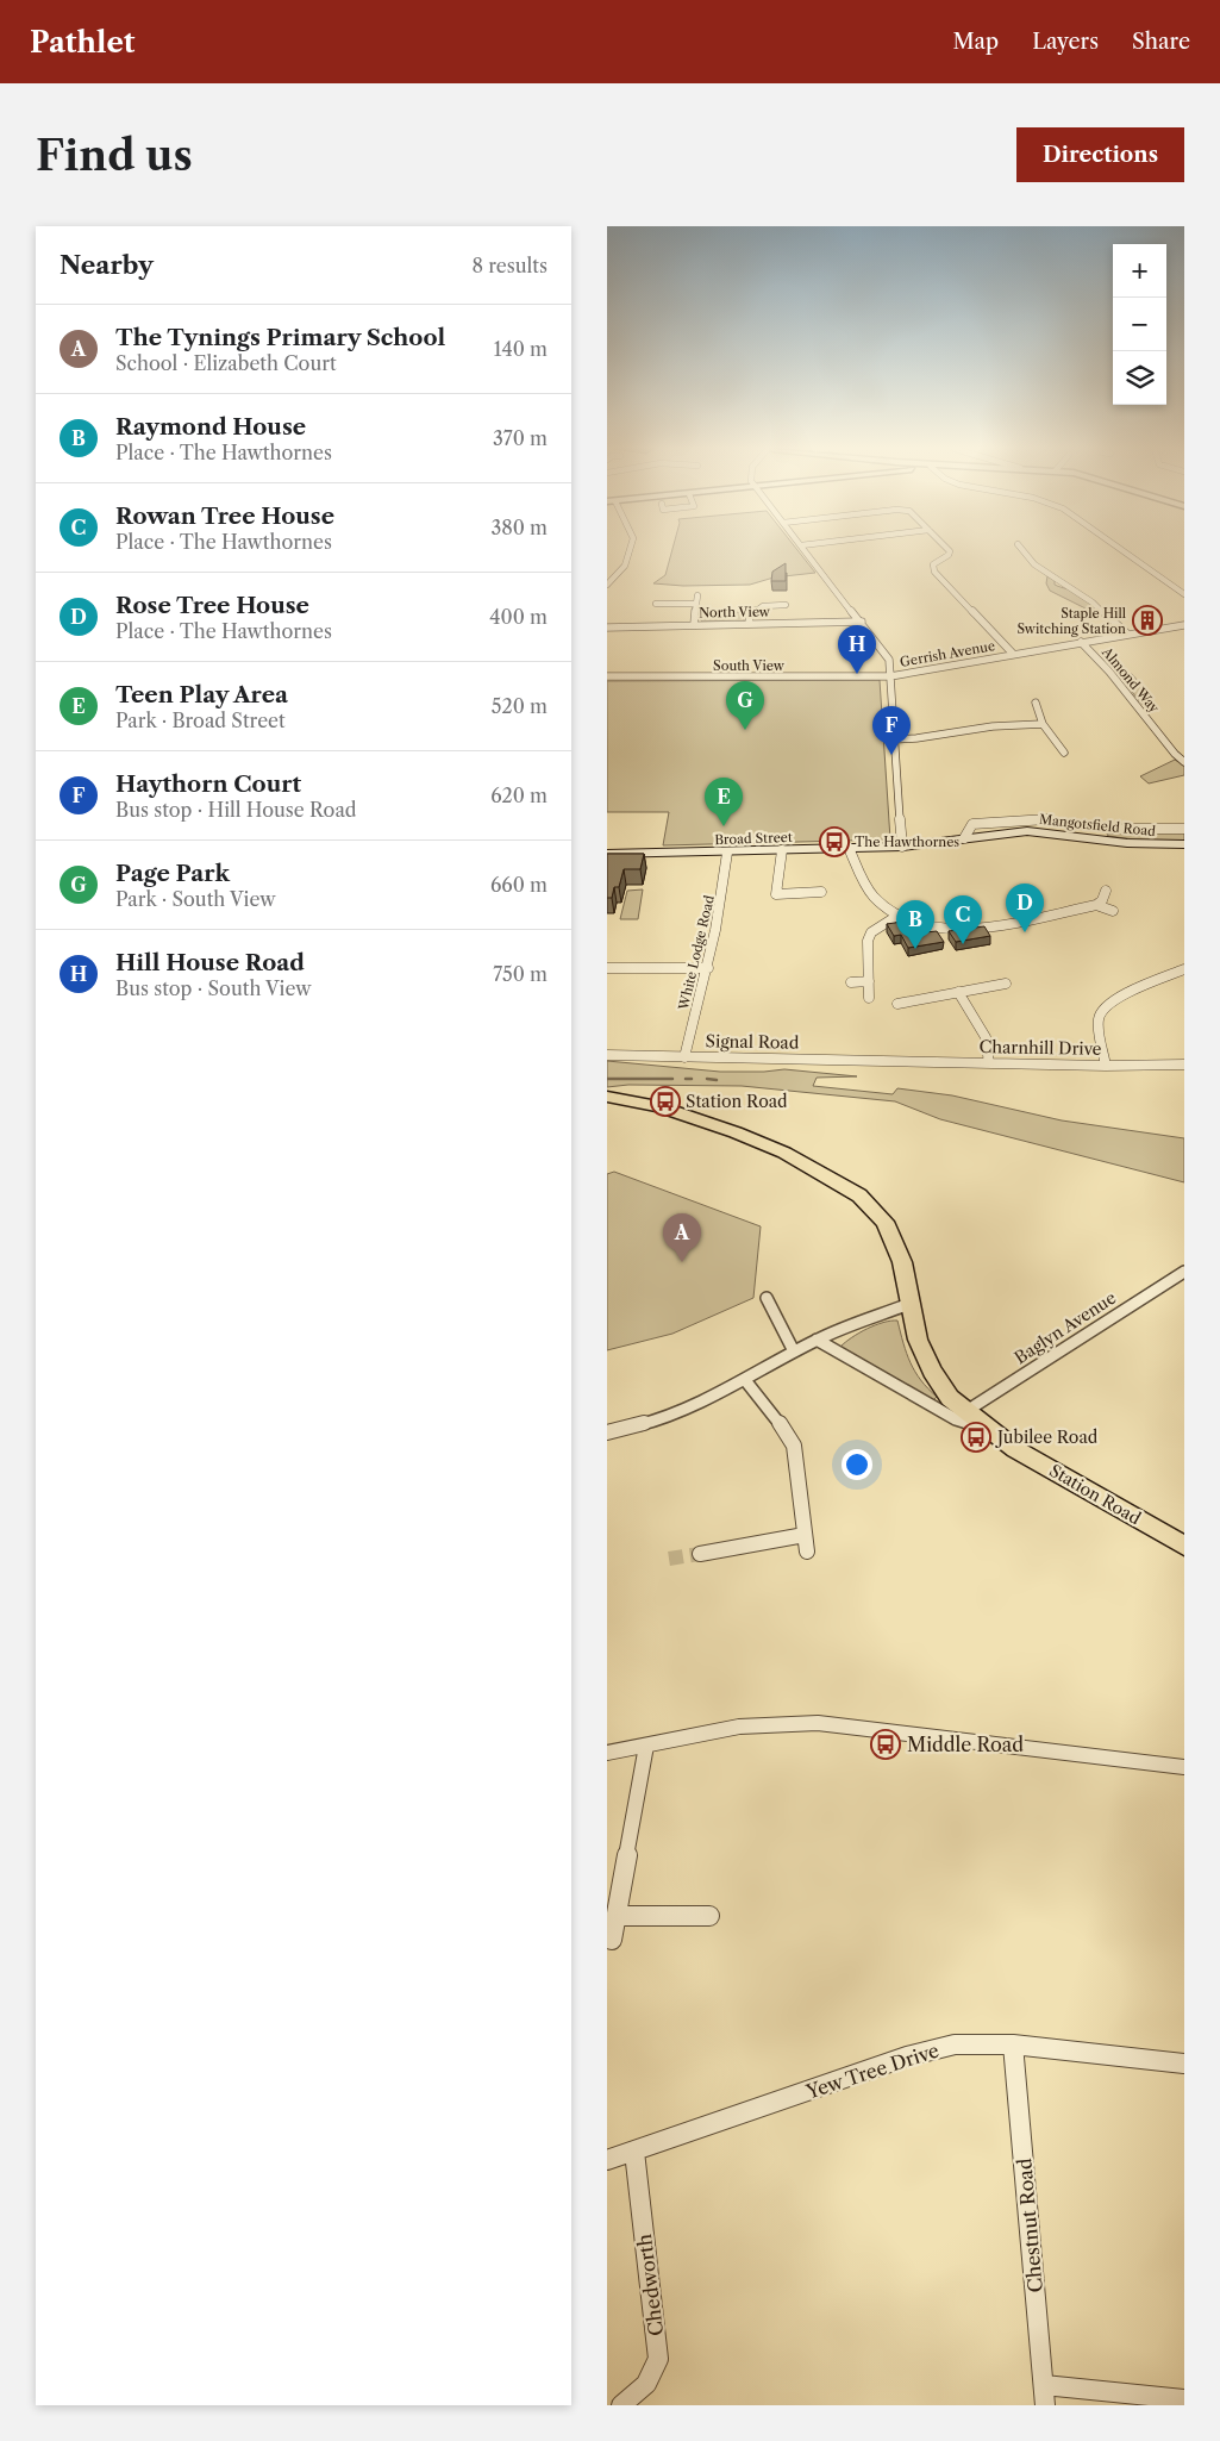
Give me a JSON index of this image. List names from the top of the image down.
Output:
{
  "streets": {
    "main road": ["Mangotsfield Road", "Broad Street", "Station Road"],
    "street": [
      "North View",
      "Gerrish Avenue",
      "South View",
      "Almond Way",
      "White Lodge Road",
      "Signal Road",
      "Charnhill Drive",
      "Baglyn Avenue",
      "Yew Tree Drive",
      "Chestnut Road",
      "Chedworth"
    ]
  },
  "crossings": [
    ["Gerrish Avenue", "South View"],
    ["Gerrish Avenue", "Almond Way"],
    ["Mangotsfield Road", "Broad Street"],
    ["Broad Street", "White Lodge Road"],
    ["White Lodge Road", "Signal Road"],
    ["Signal Road", "Charnhill Drive"],
    ["Baglyn Avenue", "Station Road"],
    ["Yew Tree Drive", "Chestnut Road"],
    ["Yew Tree Drive", "Chedworth"]
  ],
  "places": {
    "building": ["Staple Hill Switching Station"],
    "bus stop": [
      "The Hawthornes",
      "Station Road",
      "Jubilee Road",
      "Middle Road"
    ]
  },
  "page": {
    "header": "Pathlet",
    "nav": ["Map", "Layers", "Share"],
    "buttons": "Directions",
    "title": "Find us",
    "heading": ["Nearby", "8 results"],
    "map_buttons": ["+", "−"],
    "list": [
      {
        "mark": "A",
        "name": "The Tynings Primary School",
        "note": "School · Elizabeth Court",
        "value": "140 m"
      },
      {
        "mark": "B",
        "name": "Raymond House",
        "note": "Place · The Hawthornes",
        "value": "370 m"
      },
      {
        "mark": "C",
        "name": "Rowan Tree House",
        "note": "Place · The Hawthornes",
        "value": "380 m"
      },
      {
        "mark": "D",
        "name": "Rose Tree House",
        "note": "Place · The Hawthornes",
        "value": "400 m"
      },
      {
        "mark": "E",
        "name": "Teen Play Area",
        "note": "Park · Broad Street",
        "value": "520 m"
      },
      {
        "mark": "F",
        "name": "Haythorn Court",
        "note": "Bus stop · Hill House Road",
        "value": "620 m"
      },
      {
        "mark": "G",
        "name": "Page Park",
        "note": "Park · South View",
        "value": "660 m"
      },
      {
        "mark": "H",
        "name": "Hill House Road",
        "note": "Bus stop · South View",
        "value": "750 m"
      }
    ],
    "pins": [
      "H",
      "G",
      "F",
      "E",
      "D",
      "C",
      "B",
      "A"
    ]
  }
}
